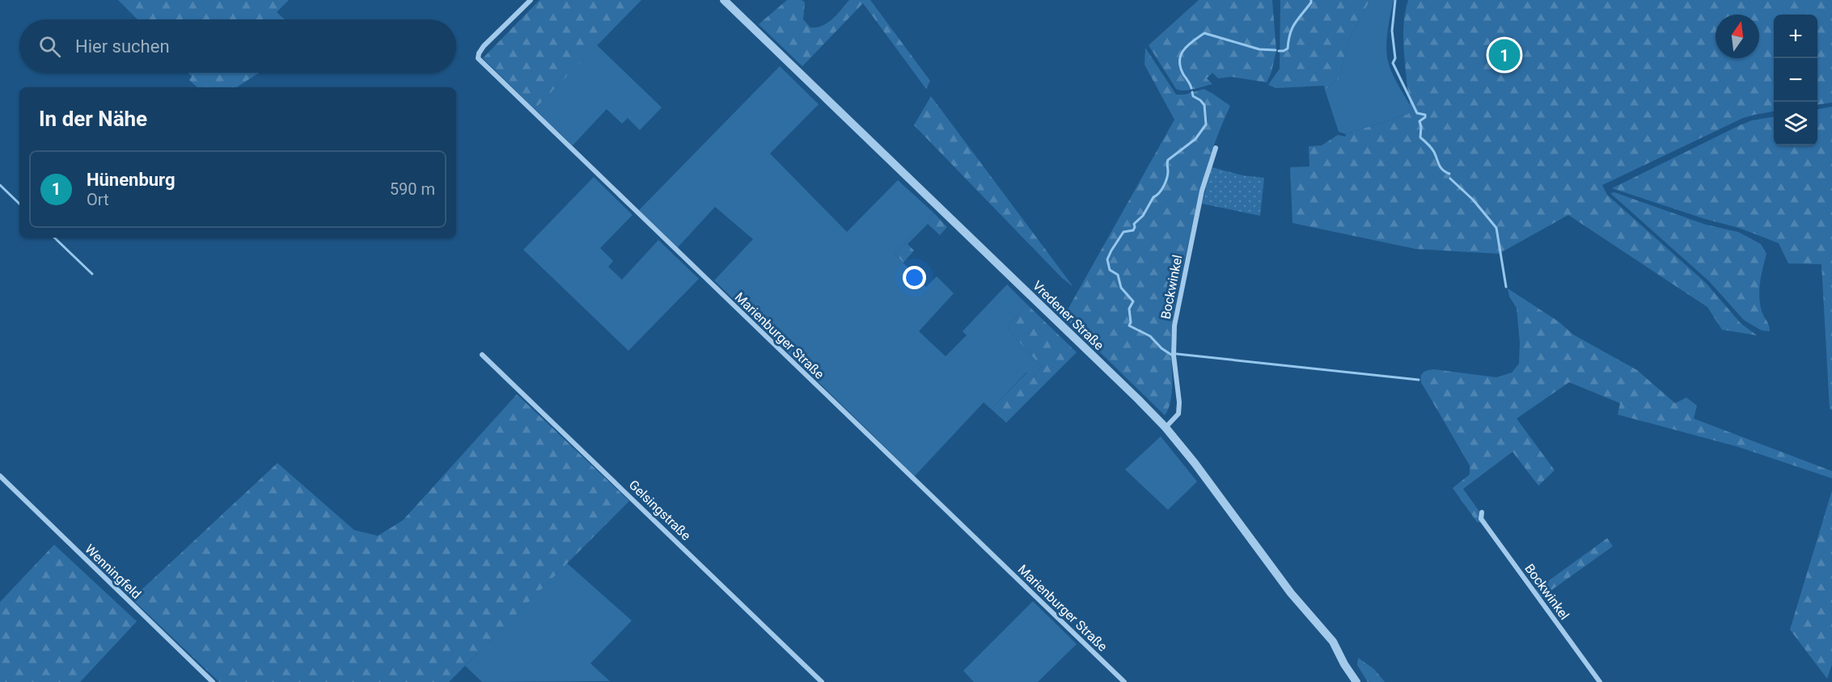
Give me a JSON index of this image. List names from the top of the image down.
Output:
{
  "streets": {
    "street": [
      "Bockwinkel",
      "Vredener Straße",
      "Marienburger Straße",
      "Gelsingstraße",
      "Wenningfeld"
    ]
  },
  "crossings": [
    ["Bockwinkel", "Vredener Straße"]
  ],
  "north": "top",
  "page": {
    "map_buttons": ["+", "−"],
    "search": "Hier suchen",
    "pins": "1",
    "heading": "In der Nähe",
    "list": [
      {
        "mark": "1",
        "name": "Hünenburg",
        "note": "Ort",
        "value": "590 m"
      }
    ]
  }
}
